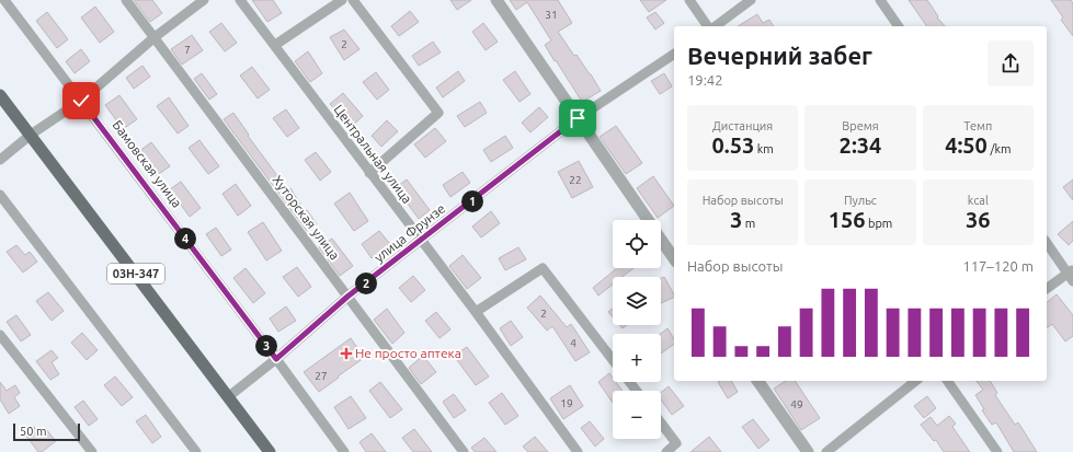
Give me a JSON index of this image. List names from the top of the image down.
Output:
{
  "streets": {
    "main road": ["03Н-347"],
    "street": [
      "Центральная улица",
      "Бамовская улица",
      "Хуторская улица",
      "улица Фрунзе"
    ]
  },
  "crossings": [
    ["Центральная улица", "улица Фрунзе"],
    ["Бамовская улица", "улица Фрунзе"],
    ["Хуторская улица", "улица Фрунзе"],
    ["улица Фрунзе", "03Н-347"]
  ],
  "places": {
    "health": ["Не просто аптека"]
  },
  "house_numbers": [
    "31",
    "2",
    "7",
    "22",
    "2",
    "4",
    "27",
    "19",
    "49"
  ],
  "scale_bar": "50 m",
  "page": {
    "heading": ["Вечерний забег", "19:42"],
    "stats": [
      ["Дистанция", "0.53 km"],
      ["Время", "2:34"],
      ["Темп", "4:50 /km"],
      ["Набор высоты", "3 m"],
      ["Пульс", "156 bpm"],
      ["kcal", "36"]
    ],
    "pins": [
      "1",
      "4",
      "2",
      "3"
    ],
    "map_buttons": ["+", "−"],
    "chart": ["Набор высоты", "117–120 m"],
    "scale": "50 m"
  }
}
